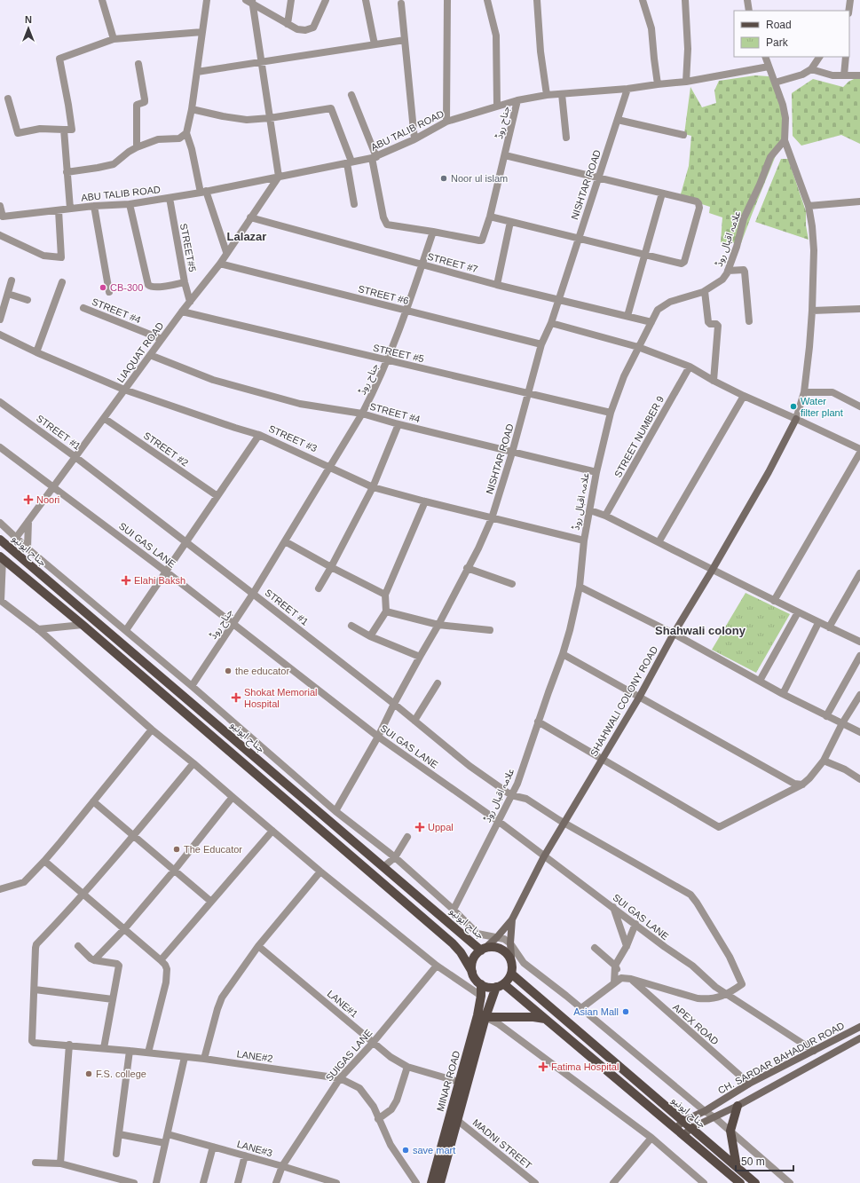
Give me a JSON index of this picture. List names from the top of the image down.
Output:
{
  "streets": {
    "main road": [
      "جناح ایونیو",
      "SHAHWALI COLONY ROAD",
      "CH. SARDAR BAHADUR ROAD",
      "MINAR ROAD"
    ],
    "street": [
      "جناح روڈ",
      "ABU TALIB ROAD",
      "NISHTAR ROAD",
      "علامہ اقبال روڈ",
      "STREET#5",
      "STREET #7",
      "STREET #6",
      "STREET #4",
      "LIAQUAT ROAD",
      "STREET #5",
      "STREET #1",
      "STREET NUMBER 9",
      "STREET #3",
      "STREET #2",
      "SUI GAS LANE",
      "LANE#1",
      "APEX ROAD",
      "SUIGAS LANE",
      "LANE#2",
      "MADNI STREET",
      "LANE#3"
    ]
  },
  "crossings": [
    ["جناح روڈ", "ABU TALIB ROAD"],
    ["جناح روڈ", "STREET #7"],
    ["جناح روڈ", "STREET #6"],
    ["جناح روڈ", "STREET #4"],
    ["جناح روڈ", "STREET #5"],
    ["جناح روڈ", "STREET #1"],
    ["جناح روڈ", "STREET #3"],
    ["جناح روڈ", "SUI GAS LANE"],
    ["ABU TALIB ROAD", "NISHTAR ROAD"],
    ["ABU TALIB ROAD", "STREET#5"],
    ["ABU TALIB ROAD", "LIAQUAT ROAD"],
    ["NISHTAR ROAD", "STREET #7"],
    ["NISHTAR ROAD", "STREET #6"],
    ["NISHTAR ROAD", "STREET #4"],
    ["NISHTAR ROAD", "STREET #5"],
    ["NISHTAR ROAD", "STREET #1"],
    ["NISHTAR ROAD", "STREET #3"],
    ["NISHTAR ROAD", "SUI GAS LANE"],
    ["علامہ اقبال روڈ", "STREET #7"],
    ["علامہ اقبال روڈ", "STREET #4"],
    ["علامہ اقبال روڈ", "STREET #5"],
    ["علامہ اقبال روڈ", "STREET #1"],
    ["علامہ اقبال روڈ", "STREET #3"],
    ["علامہ اقبال روڈ", "SUI GAS LANE"],
    ["STREET#5", "LIAQUAT ROAD"],
    ["STREET #7", "LIAQUAT ROAD"],
    ["STREET #6", "LIAQUAT ROAD"],
    ["STREET #4", "LIAQUAT ROAD"],
    ["LIAQUAT ROAD", "STREET #5"],
    ["LIAQUAT ROAD", "STREET #1"],
    ["LIAQUAT ROAD", "STREET #3"],
    ["LIAQUAT ROAD", "STREET #2"],
    ["LIAQUAT ROAD", "SUI GAS LANE"],
    ["STREET #1", "SUI GAS LANE"],
    ["STREET #1", "SHAHWALI COLONY ROAD"],
    ["SUI GAS LANE", "SHAHWALI COLONY ROAD"],
    ["SUI GAS LANE", "CH. SARDAR BAHADUR ROAD"],
    ["جناح ایونیو", "SHAHWALI COLONY ROAD"],
    ["جناح ایونیو", "CH. SARDAR BAHADUR ROAD"],
    ["جناح ایونیو", "MINAR ROAD"],
    ["SHAHWALI COLONY ROAD", "MINAR ROAD"],
    ["LANE#1", "SUIGAS LANE"],
    ["LANE#1", "MINAR ROAD"],
    ["APEX ROAD", "CH. SARDAR BAHADUR ROAD"],
    ["SUIGAS LANE", "LANE#2"],
    ["SUIGAS LANE", "LANE#3"],
    ["MINAR ROAD", "MADNI STREET"]
  ],
  "districts": ["Lalazar", "Shahwali colony"],
  "places": {
    "other": [
      "Noor ul islam",
      "CB-300",
      "Water filter plant",
      "the educator",
      "The Educator",
      "Asian Mall",
      "F.S. college",
      "save mart"
    ],
    "health": [
      "Noori",
      "Elahi Baksh",
      "Shokat Memorial Hospital",
      "Uppal",
      "Fatima Hospital"
    ]
  },
  "legend": ["Road", "Park"],
  "scale_bar": "50 m",
  "north": "top"
}
